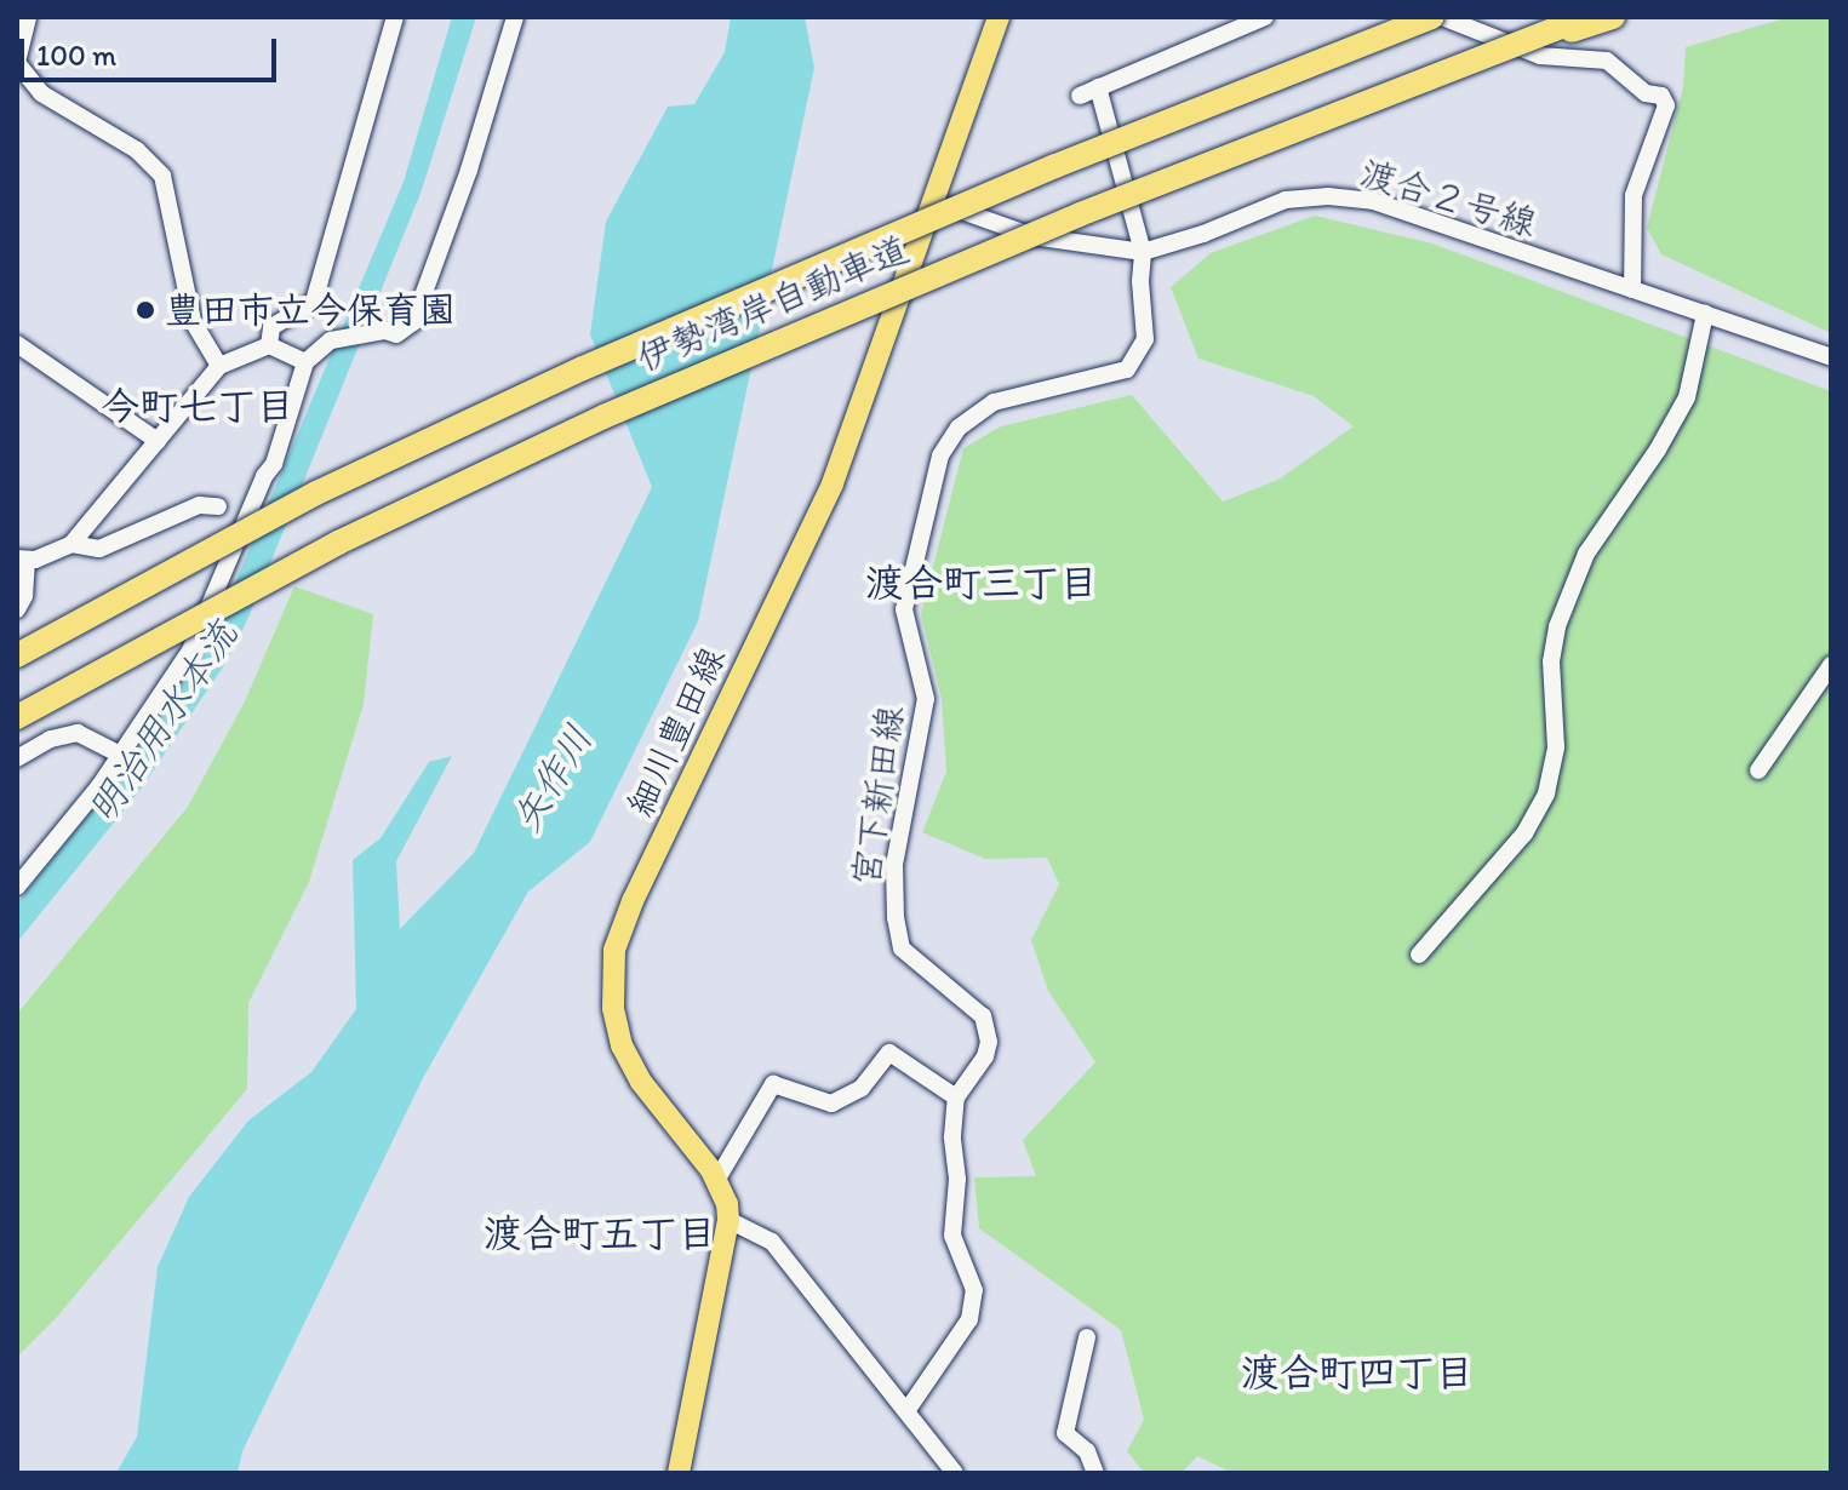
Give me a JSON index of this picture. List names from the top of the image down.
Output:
{
  "streets": {
    "highway": ["伊勢湾岸自動車道"],
    "main road": ["細川豊田線"],
    "street": ["渡合２号線", "宮下新田線"]
  },
  "crossings": [
    ["渡合２号線", "細川豊田線"],
    ["渡合２号線", "宮下新田線"]
  ],
  "districts": [
    "今町七丁目",
    "渡合町三丁目",
    "渡合町五丁目",
    "渡合町四丁目"
  ],
  "water": ["明治用水本流", "矢作川"],
  "places": ["豊田市立今保育園"],
  "scale_bar": "100 m"
}
